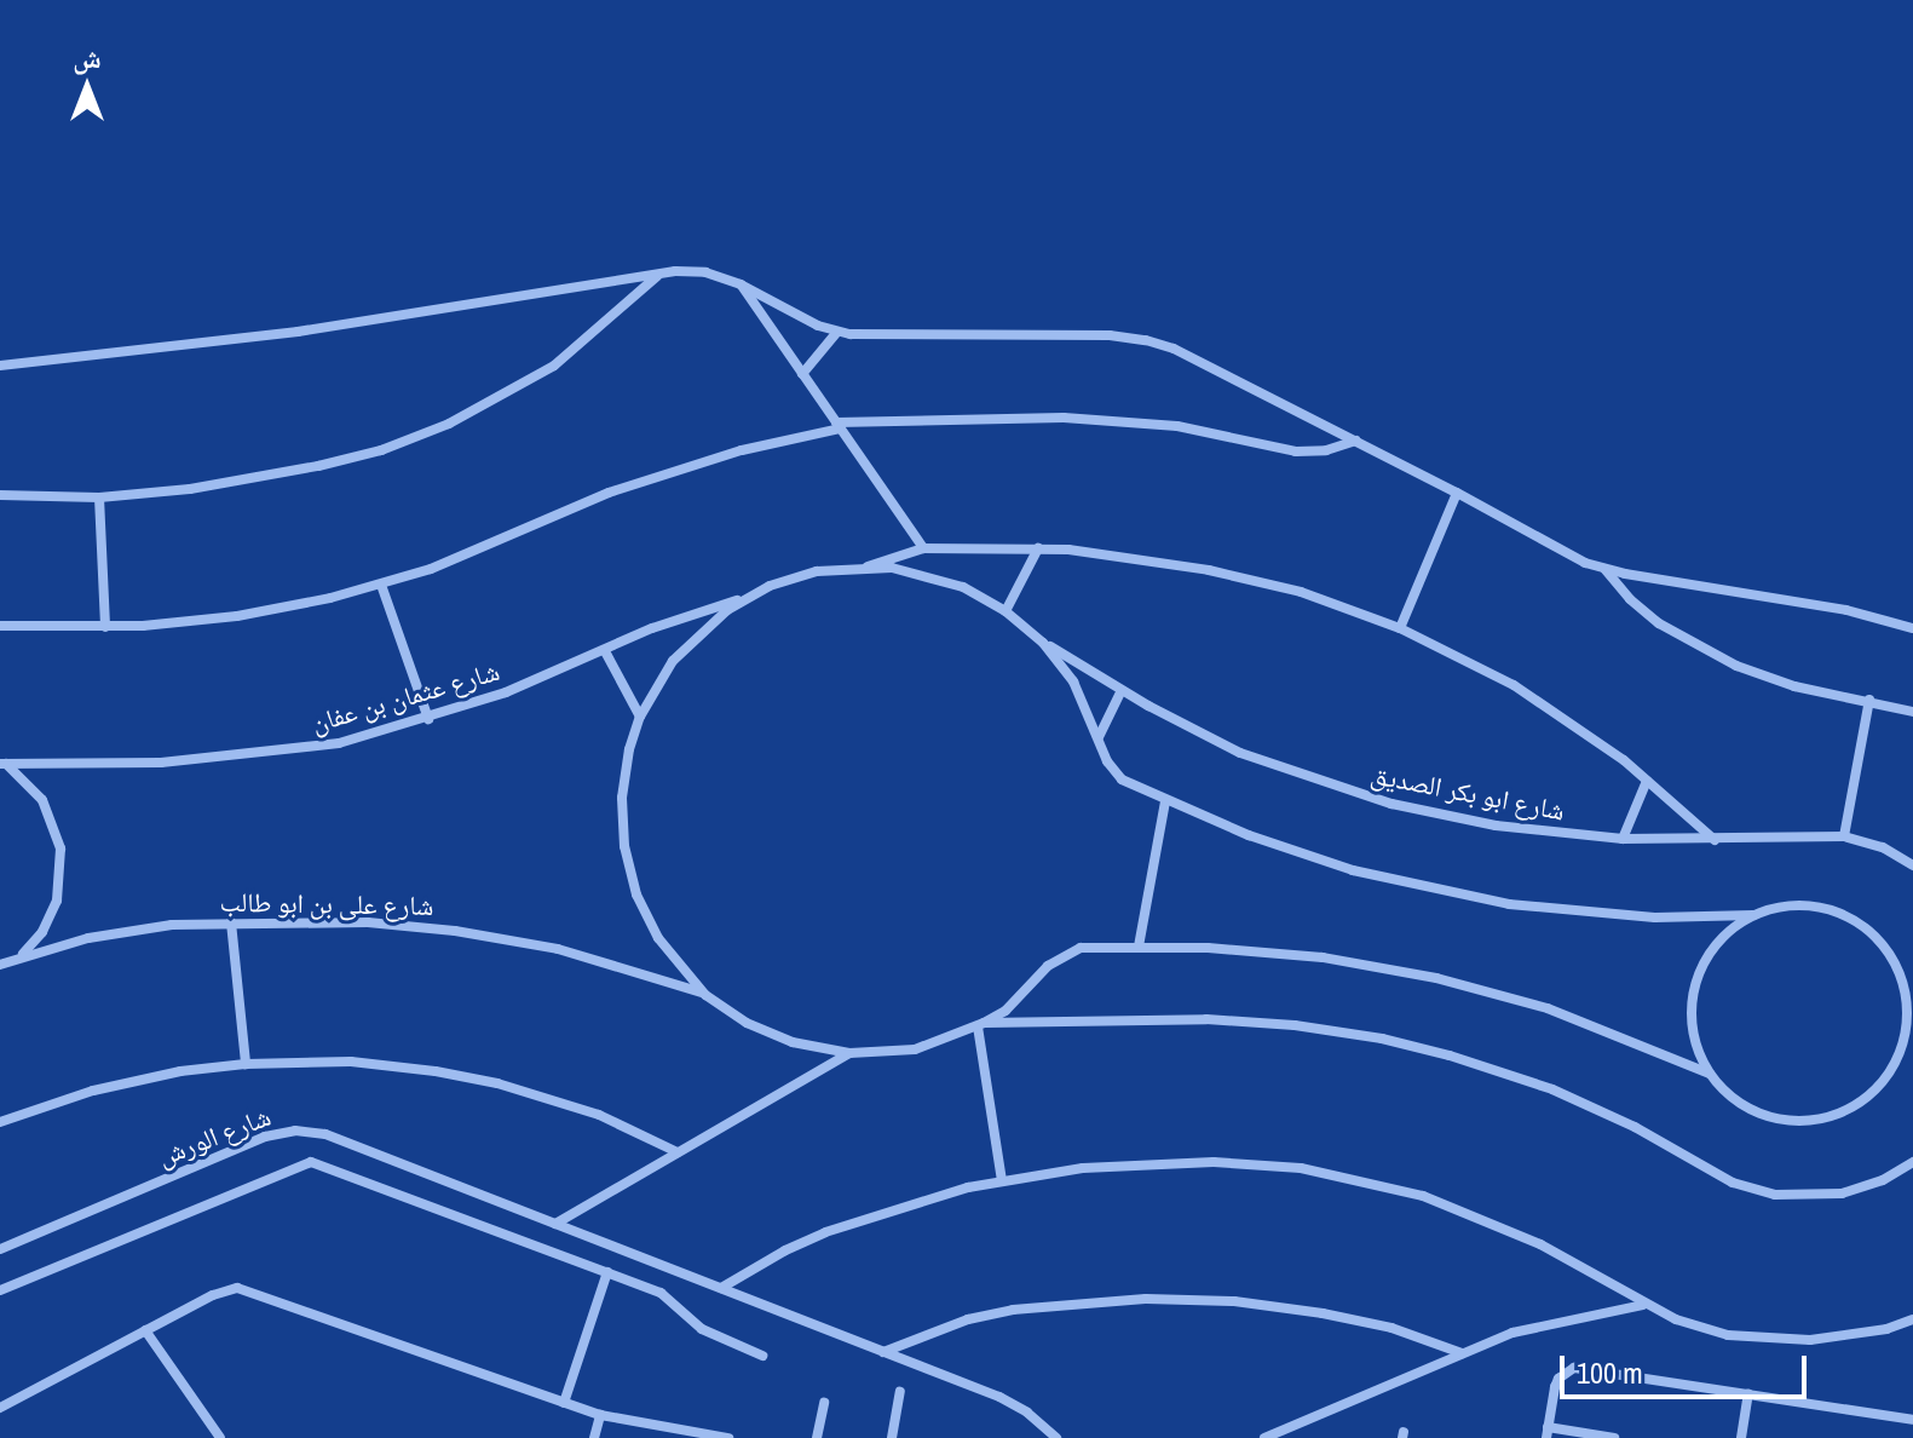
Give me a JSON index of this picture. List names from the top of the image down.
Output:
{
  "streets": {
    "street": [
      "شارع عثمان بن عفان",
      "شارع ابو بكر الصديق",
      "شارع على بن ابو طالب",
      "شارع الورش"
    ]
  },
  "scale_bar": "100 m",
  "north": "top"
}
